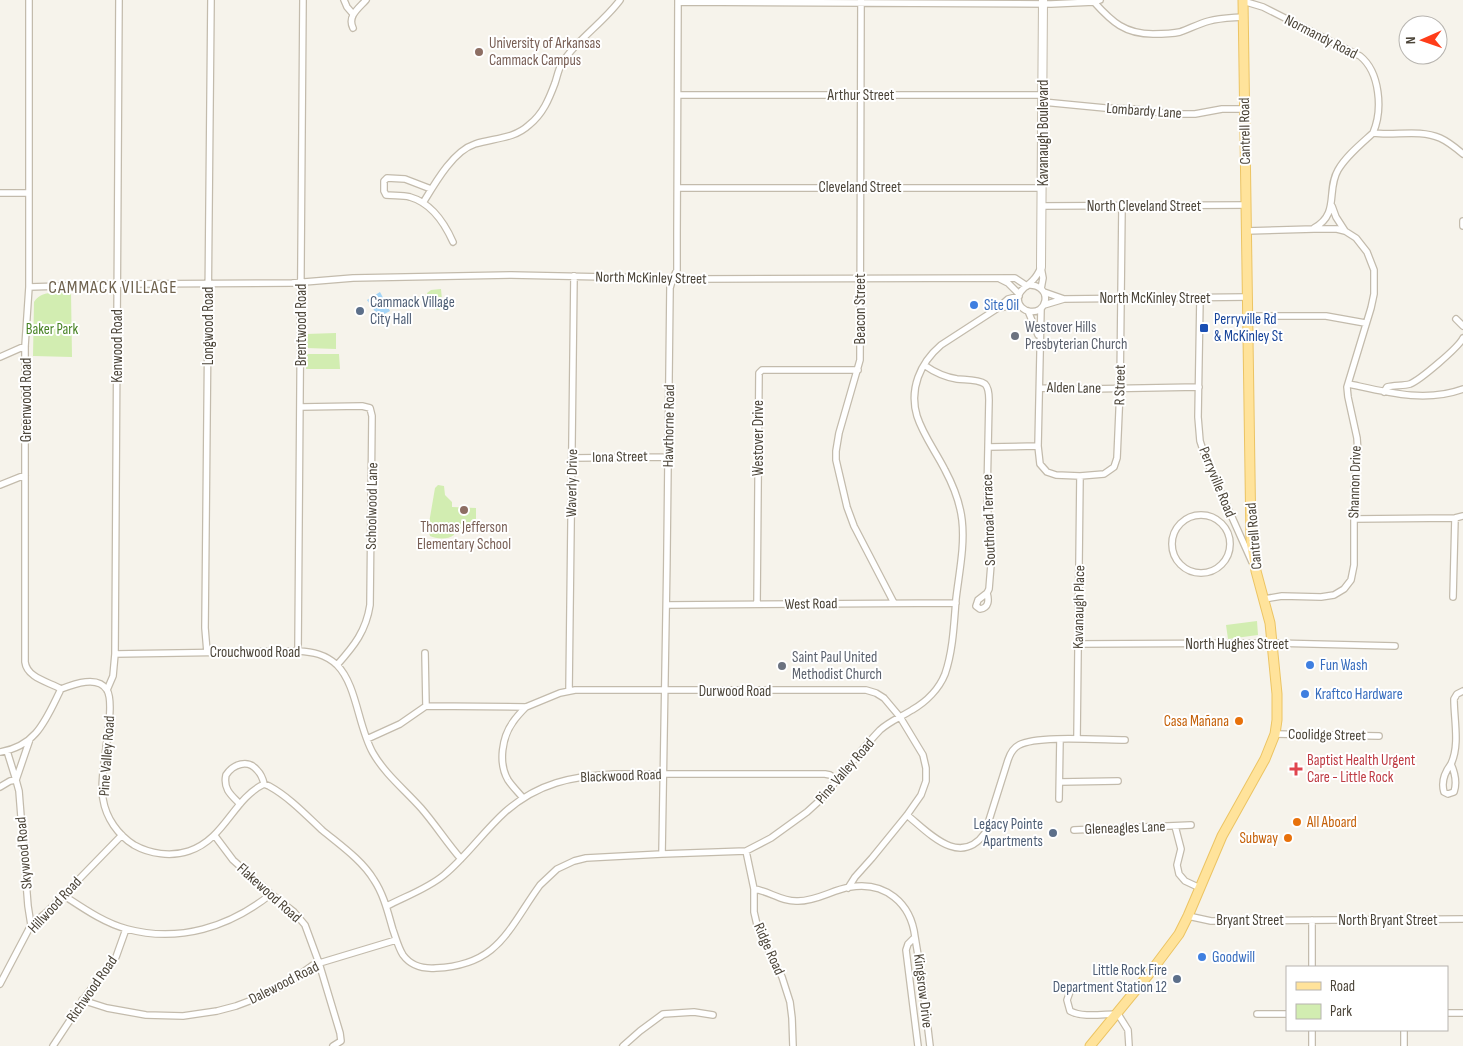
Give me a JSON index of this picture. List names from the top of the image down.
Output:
{
  "streets": {
    "main road": ["Cantrell Road"],
    "street": [
      "Normandy Road",
      "Arthur Street",
      "Lombardy Lane",
      "Kavanaugh Boulevard",
      "Cleveland Street",
      "North Cleveland Street",
      "North McKinley Street",
      "Beacon Street",
      "Brentwood Road",
      "Longwood Road",
      "Kenwood Road",
      "R Street",
      "Alden Lane",
      "Greenwood Road",
      "Hawthorne Road",
      "Westover Drive",
      "Iona Street",
      "Perryville Road",
      "Shannon Drive",
      "Waverly Drive",
      "Schoolwood Lane",
      "Southroad Terrace",
      "West Road",
      "Kavanaugh Place",
      "North Hughes Street",
      "Crouchwood Road",
      "Durwood Road",
      "Coolidge Street",
      "Pine Valley Road",
      "Blackwood Road",
      "Gleneagles Lane",
      "Skywood Road",
      "Flakewood Road",
      "Hillwood Road",
      "Bryant Street",
      "North Bryant Street",
      "Ridge Road",
      "Dalewood Road",
      "Richwood Road",
      "Kingsrow Drive"
    ]
  },
  "crossings": [
    ["Normandy Road", "Cantrell Road"],
    ["Arthur Street", "Lombardy Lane"],
    ["Arthur Street", "Kavanaugh Boulevard"],
    ["Arthur Street", "Beacon Street"],
    ["Arthur Street", "Hawthorne Road"],
    ["Lombardy Lane", "Cantrell Road"],
    ["Lombardy Lane", "Kavanaugh Boulevard"],
    ["Cantrell Road", "North Cleveland Street"],
    ["Cantrell Road", "North McKinley Street"],
    ["Cantrell Road", "Perryville Road"],
    ["Cantrell Road", "Shannon Drive"],
    ["Cantrell Road", "North Hughes Street"],
    ["Cantrell Road", "Coolidge Street"],
    ["Cantrell Road", "Gleneagles Lane"],
    ["Cantrell Road", "Bryant Street"],
    ["Kavanaugh Boulevard", "Cleveland Street"],
    ["Kavanaugh Boulevard", "North Cleveland Street"],
    ["Cleveland Street", "Beacon Street"],
    ["Cleveland Street", "Hawthorne Road"],
    ["North Cleveland Street", "R Street"],
    ["North McKinley Street", "Beacon Street"],
    ["North McKinley Street", "Brentwood Road"],
    ["North McKinley Street", "Longwood Road"],
    ["North McKinley Street", "Kenwood Road"],
    ["North McKinley Street", "R Street"],
    ["North McKinley Street", "Greenwood Road"],
    ["North McKinley Street", "Hawthorne Road"],
    ["North McKinley Street", "Perryville Road"],
    ["North McKinley Street", "Waverly Drive"],
    ["North McKinley Street", "Pine Valley Road"],
    ["Beacon Street", "Westover Drive"],
    ["Beacon Street", "West Road"],
    ["Brentwood Road", "Schoolwood Lane"],
    ["Brentwood Road", "Crouchwood Road"],
    ["Longwood Road", "Crouchwood Road"],
    ["Kenwood Road", "Crouchwood Road"],
    ["Kenwood Road", "Pine Valley Road"],
    ["R Street", "Alden Lane"],
    ["R Street", "Kavanaugh Place"],
    ["Alden Lane", "Perryville Road"],
    ["Hawthorne Road", "Iona Street"],
    ["Hawthorne Road", "West Road"],
    ["Hawthorne Road", "Durwood Road"],
    ["Hawthorne Road", "Pine Valley Road"],
    ["Hawthorne Road", "Blackwood Road"],
    ["Westover Drive", "West Road"],
    ["Iona Street", "Waverly Drive"],
    ["Waverly Drive", "Durwood Road"],
    ["Schoolwood Lane", "Crouchwood Road"],
    ["Southroad Terrace", "Pine Valley Road"],
    ["West Road", "Pine Valley Road"],
    ["Kavanaugh Place", "North Hughes Street"],
    ["Durwood Road", "Pine Valley Road"],
    ["Durwood Road", "Kingsrow Drive"],
    ["Pine Valley Road", "Blackwood Road"],
    ["Pine Valley Road", "Flakewood Road"],
    ["Pine Valley Road", "Hillwood Road"],
    ["Pine Valley Road", "Ridge Road"],
    ["Pine Valley Road", "Dalewood Road"],
    ["Skywood Road", "Hillwood Road"],
    ["Flakewood Road", "Dalewood Road"],
    ["Bryant Street", "North Bryant Street"],
    ["Ridge Road", "Kingsrow Drive"],
    ["Dalewood Road", "Richwood Road"]
  ],
  "districts": ["CAMMACK VILLAGE"],
  "parks": ["Baker Park"],
  "places": {
    "other": [
      "University of Arkansas Cammack Campus",
      "Site Oil",
      "Cammack Village City Hall",
      "Westover Hills Presbyterian Church",
      "Thomas Jefferson Elementary School",
      "Fun Wash",
      "Saint Paul United Methodist Church",
      "Kraftco Hardware",
      "Casa Mañana",
      "All Aboard",
      "Legacy Pointe Apartments",
      "Subway",
      "Goodwill",
      "Little Rock Fire Department Station 12"
    ],
    "transit": ["Perryville Rd & McKinley St"],
    "health": ["Baptist Health Urgent Care - Little Rock"]
  },
  "legend": ["Road", "Park"],
  "north": "left"
}
